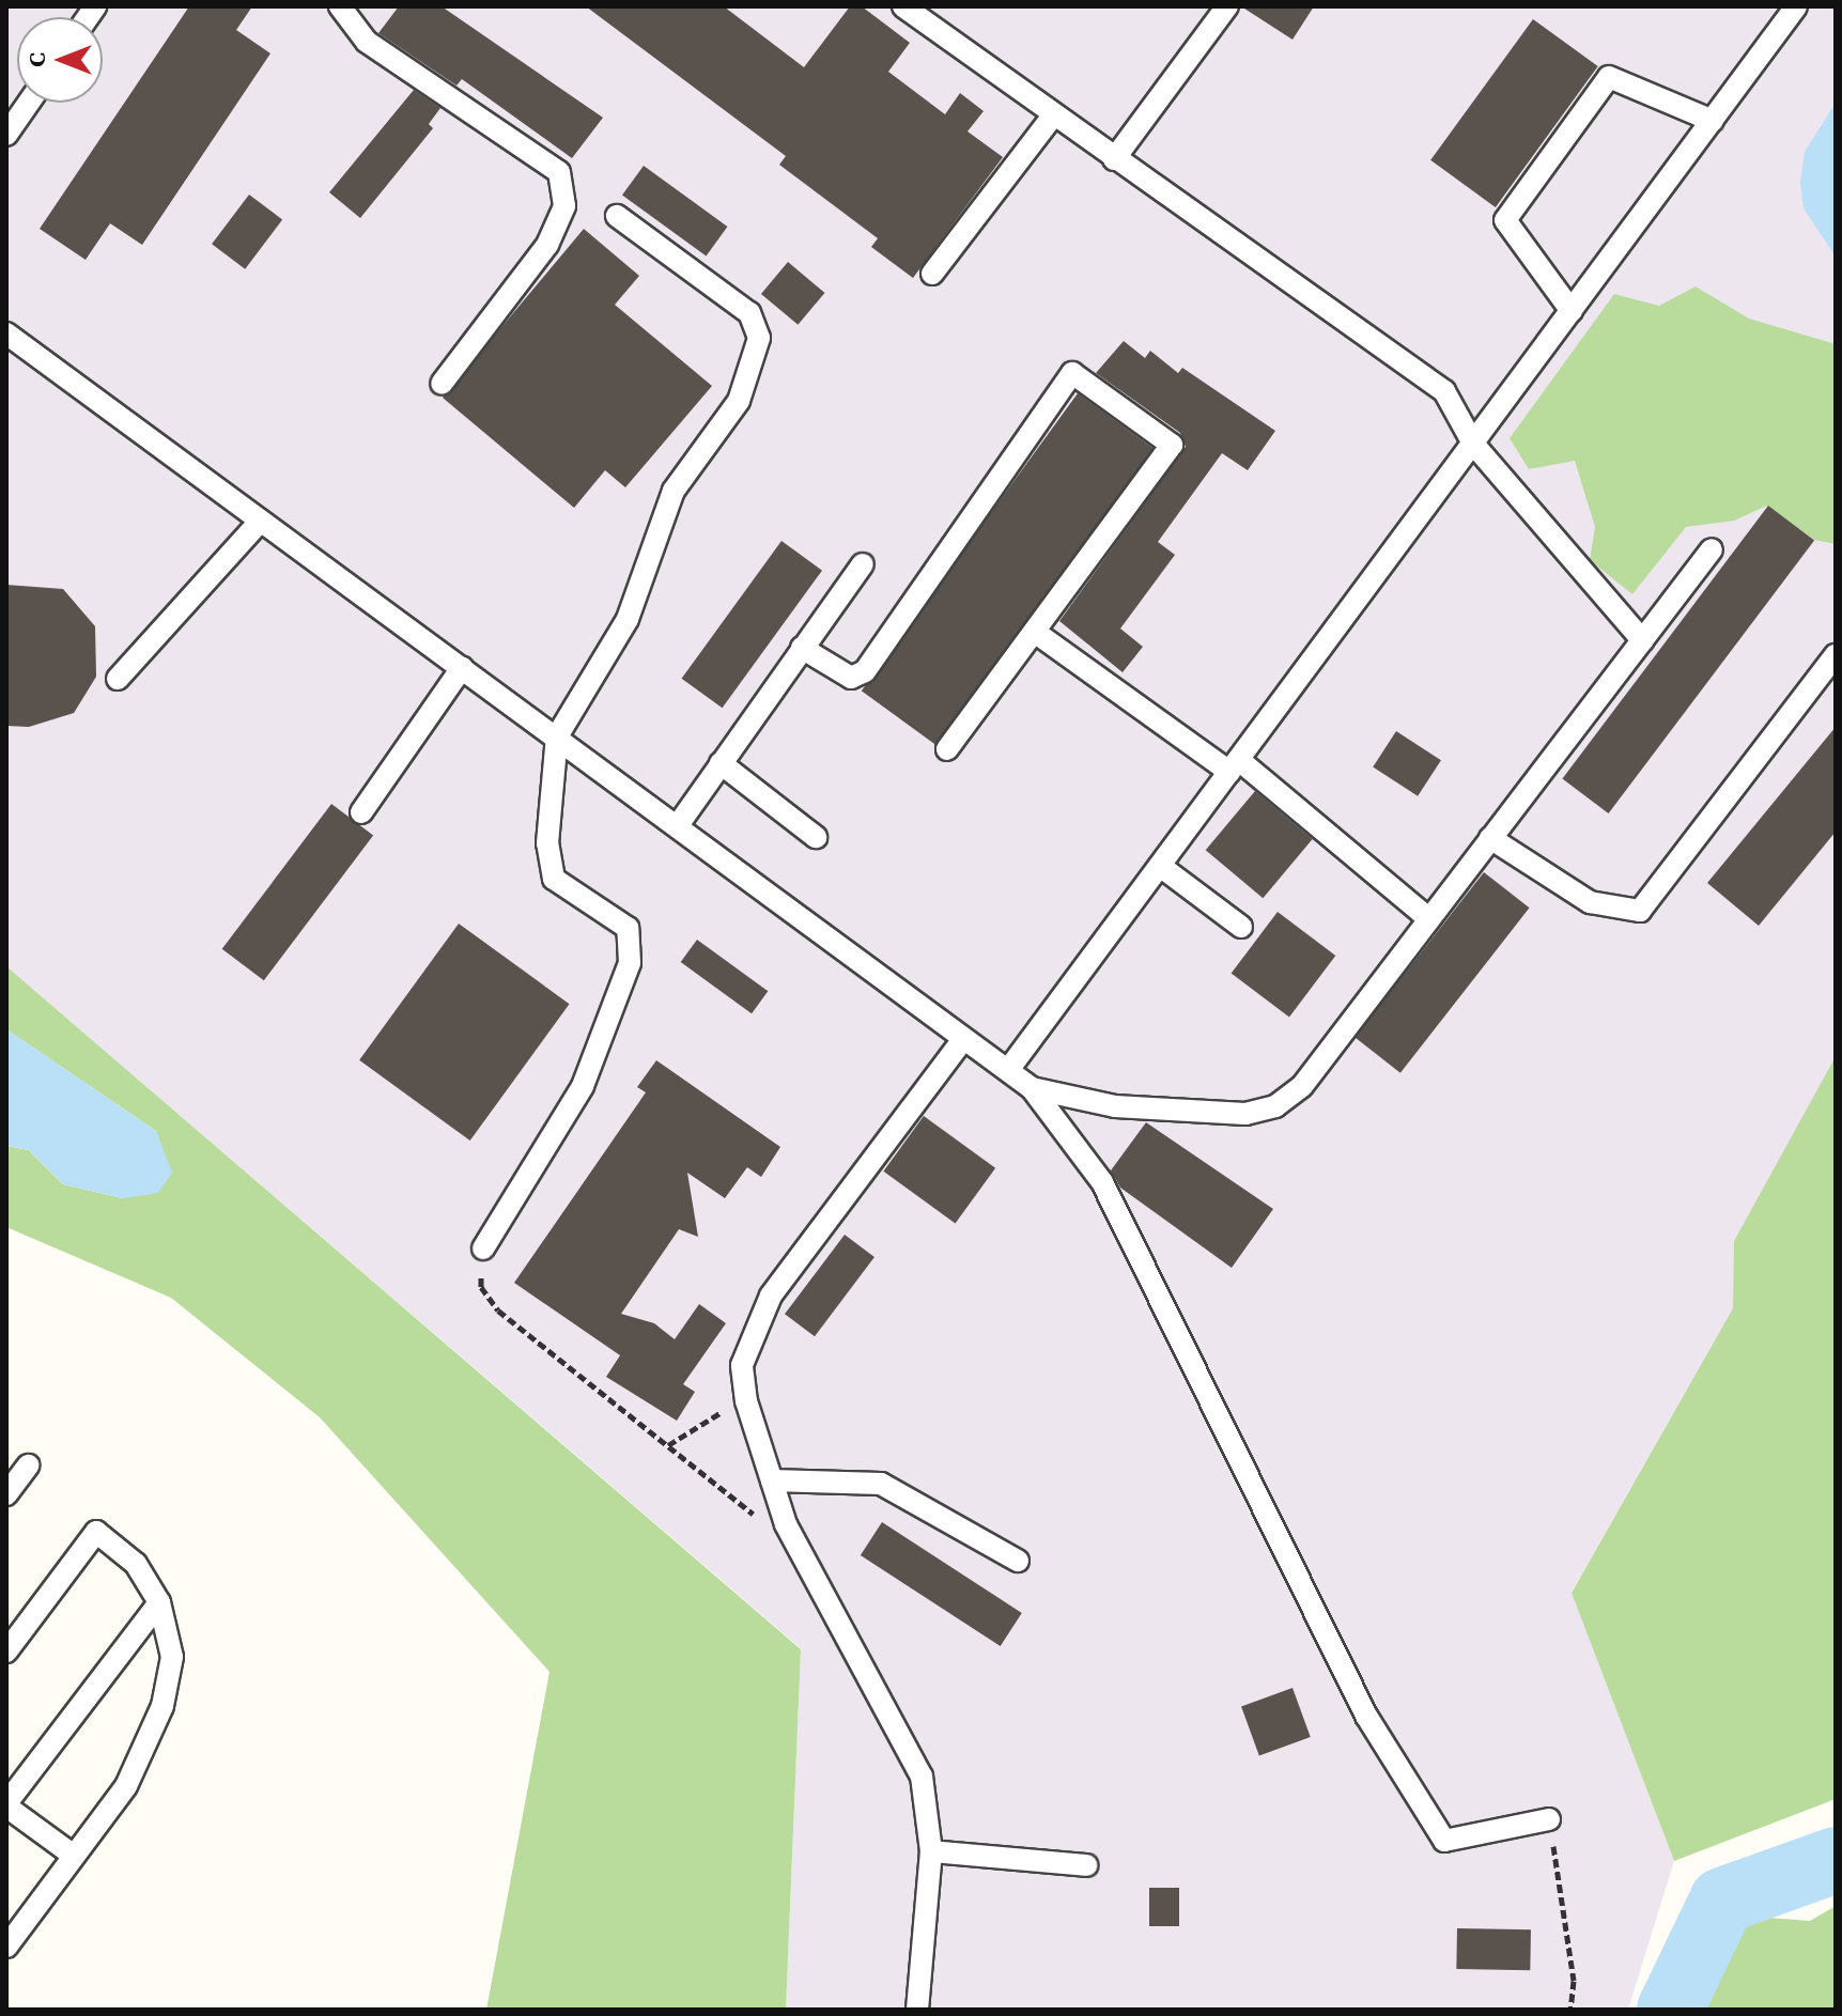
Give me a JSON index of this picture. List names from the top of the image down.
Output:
{
  "north": "left"
}
